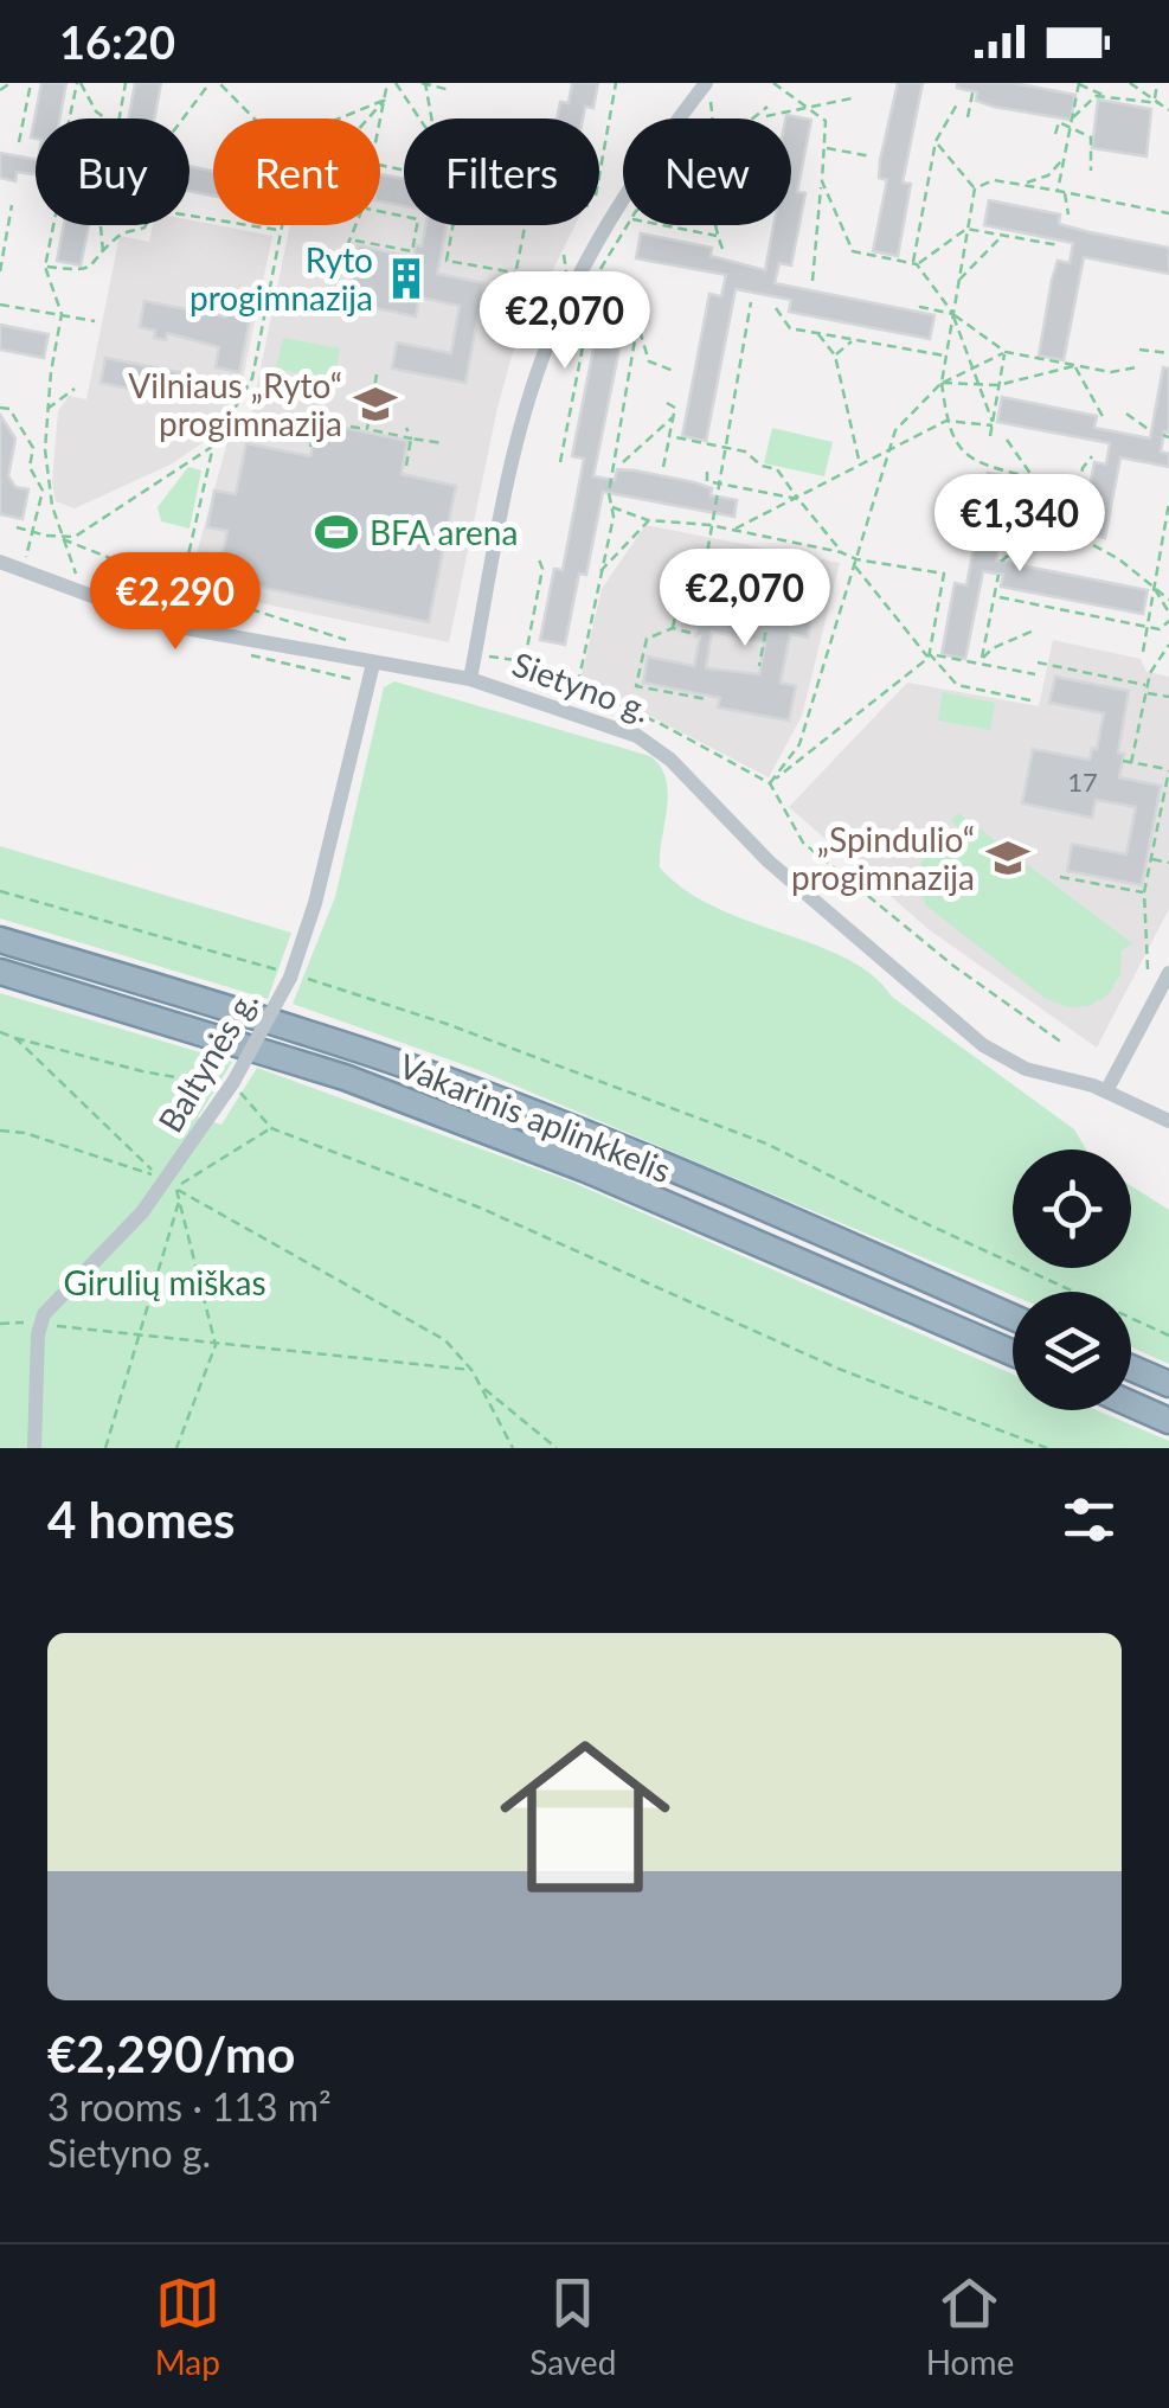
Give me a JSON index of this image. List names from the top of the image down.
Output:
{
  "streets": {
    "highway": ["Vakarinis aplinkkelis"],
    "street": ["Sietyno g.", "Baltynės g."]
  },
  "crossings": [
    ["Sietyno g.", "Baltynės g."]
  ],
  "parks": ["Girulių miškas"],
  "places": {
    "building": ["Ryto progimnazija"],
    "school or university": ["Vilniaus „Ryto“ progimnazija", "„Spindulio“ progimnazija"],
    "sports": ["BFA arena"]
  },
  "house_numbers": ["17"],
  "page": {
    "status": "16:20",
    "chip": [
      "Buy",
      "Rent",
      "Filters",
      "New"
    ],
    "price": [
      "€2,070",
      "€1,340",
      "€2,070",
      "€2,290"
    ],
    "heading": "4 homes",
    "list": [
      {
        "name": "€2,290/mo",
        "note": "3 rooms · 113 m² · Sietyno g."
      }
    ],
    "tabs": ["Map", "Saved", "Home"]
  }
}
